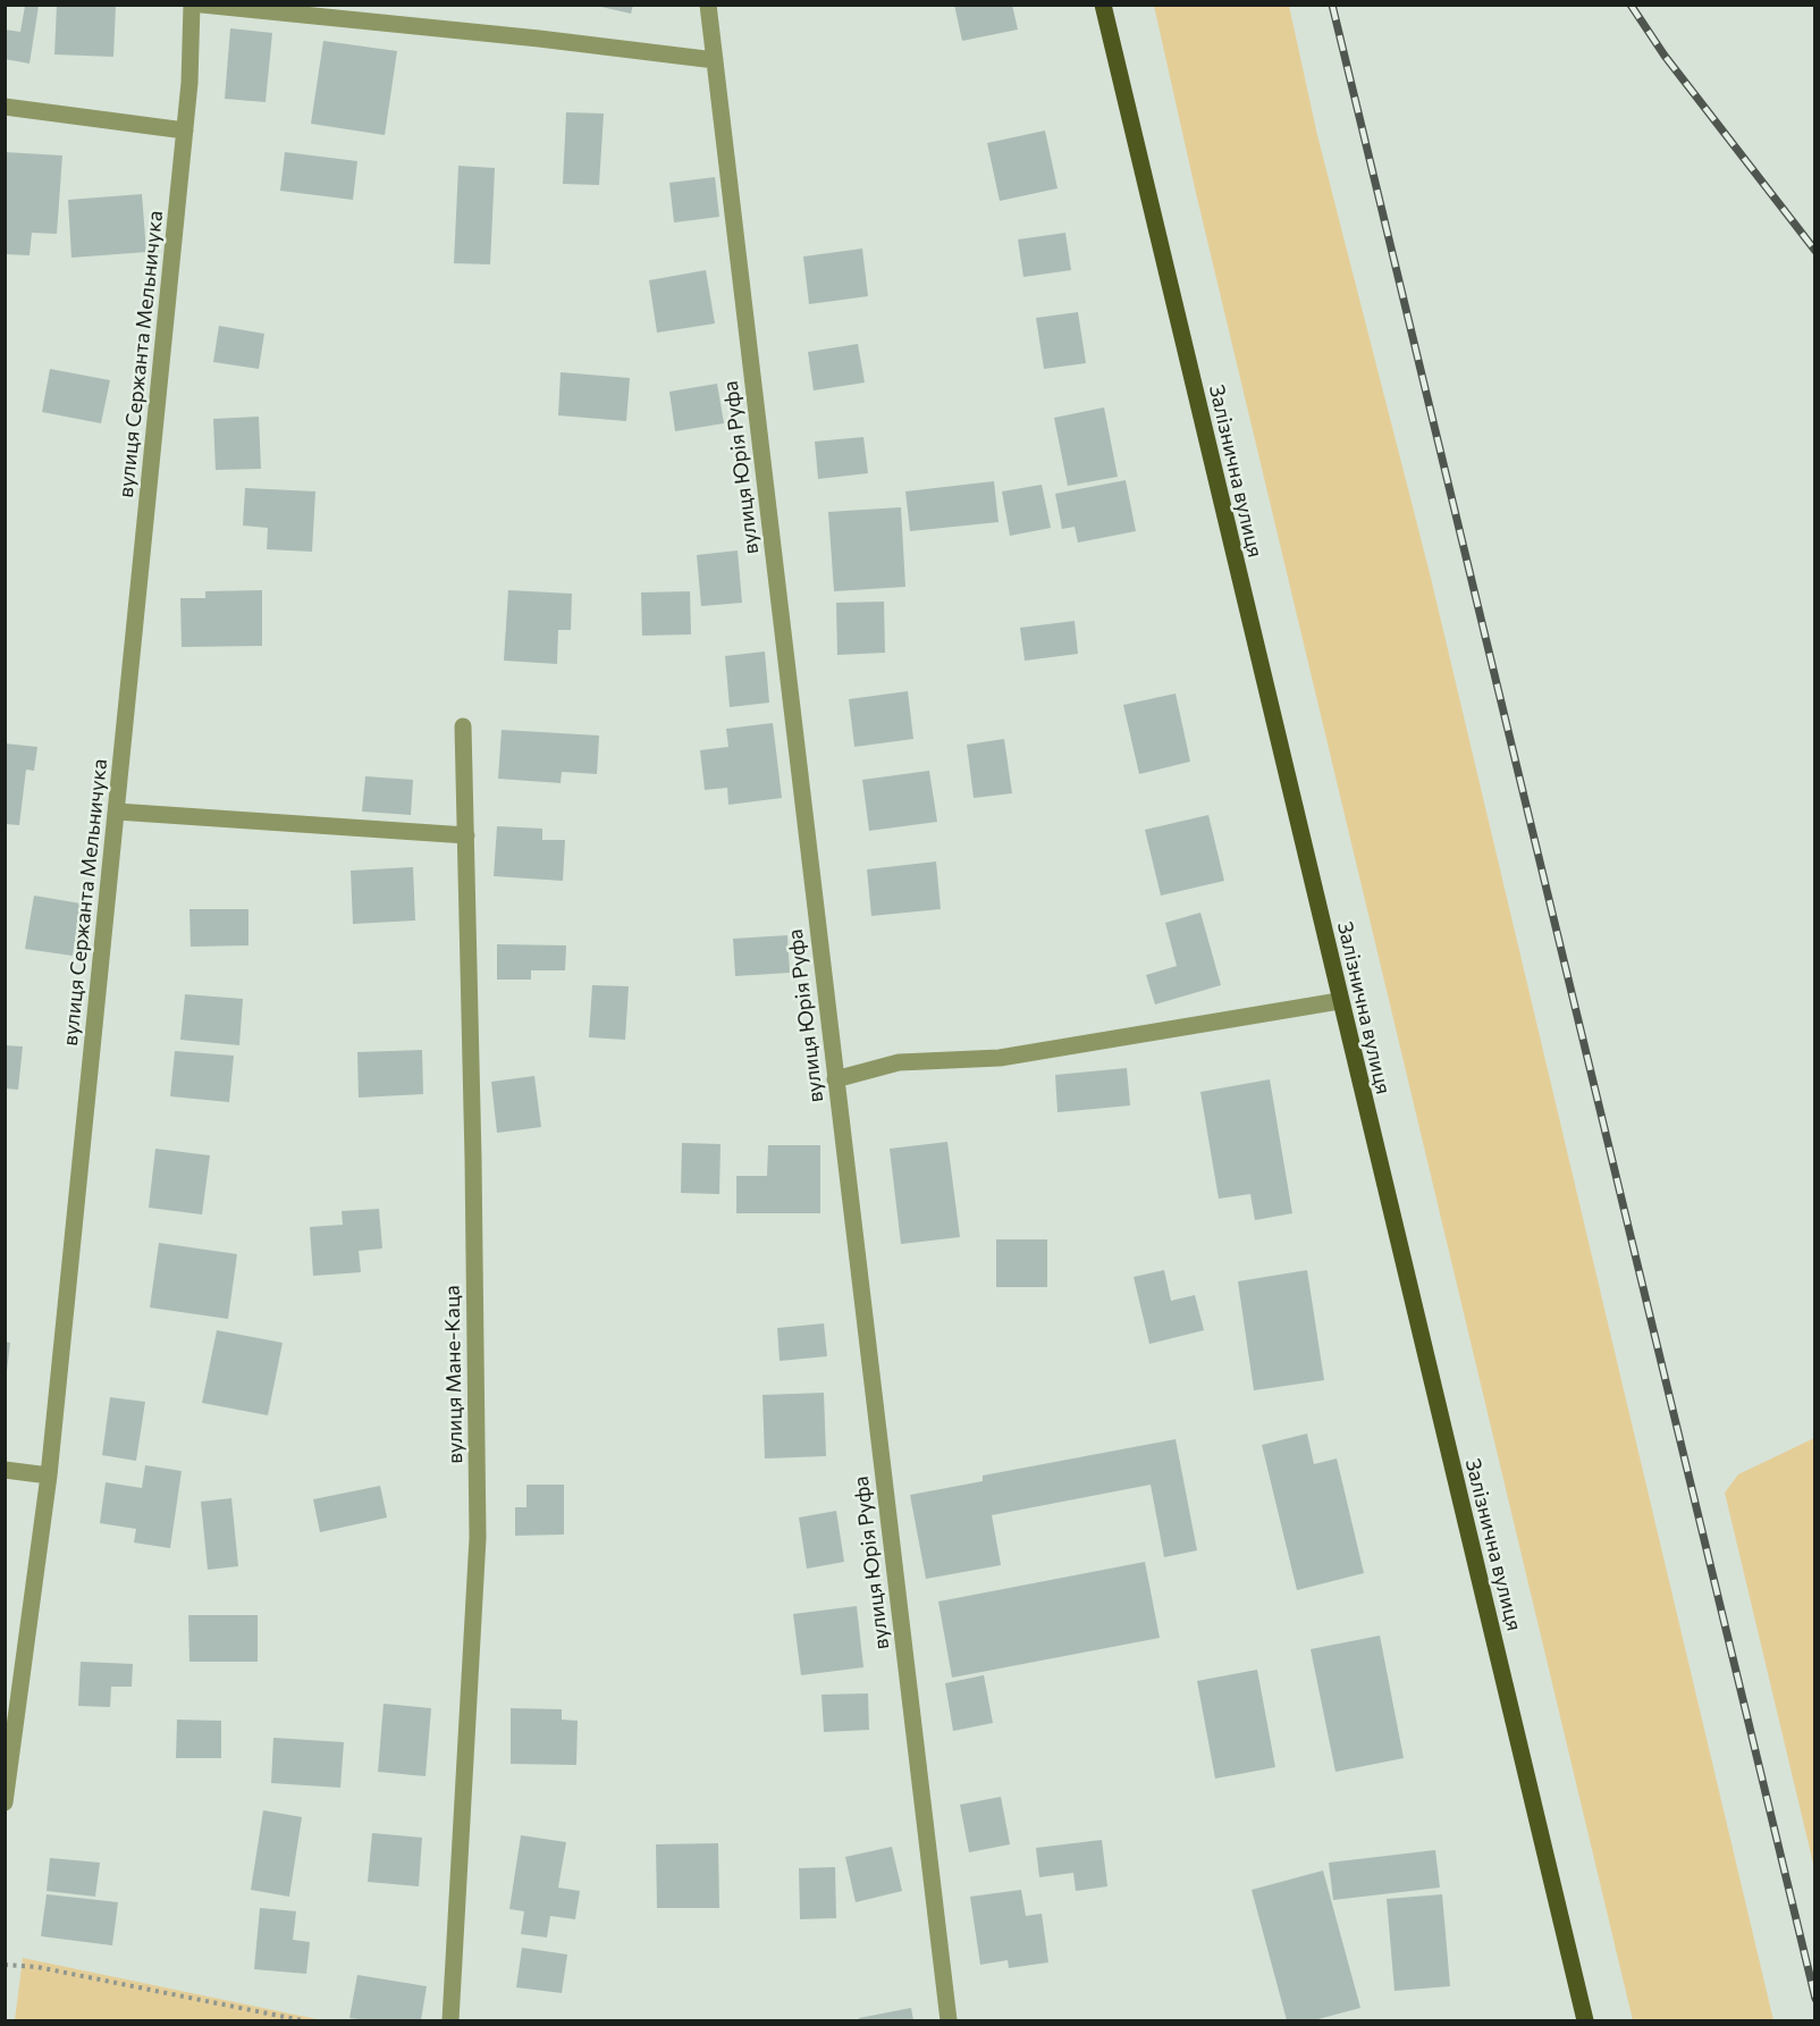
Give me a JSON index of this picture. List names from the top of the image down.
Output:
{
  "streets": {
    "main road": ["Залізнична вулиця"],
    "street": ["вулиця Сержанта Мельничука", "вулиця Юрія Руфа", "вулиця Мане-Каца"]
  }
}
